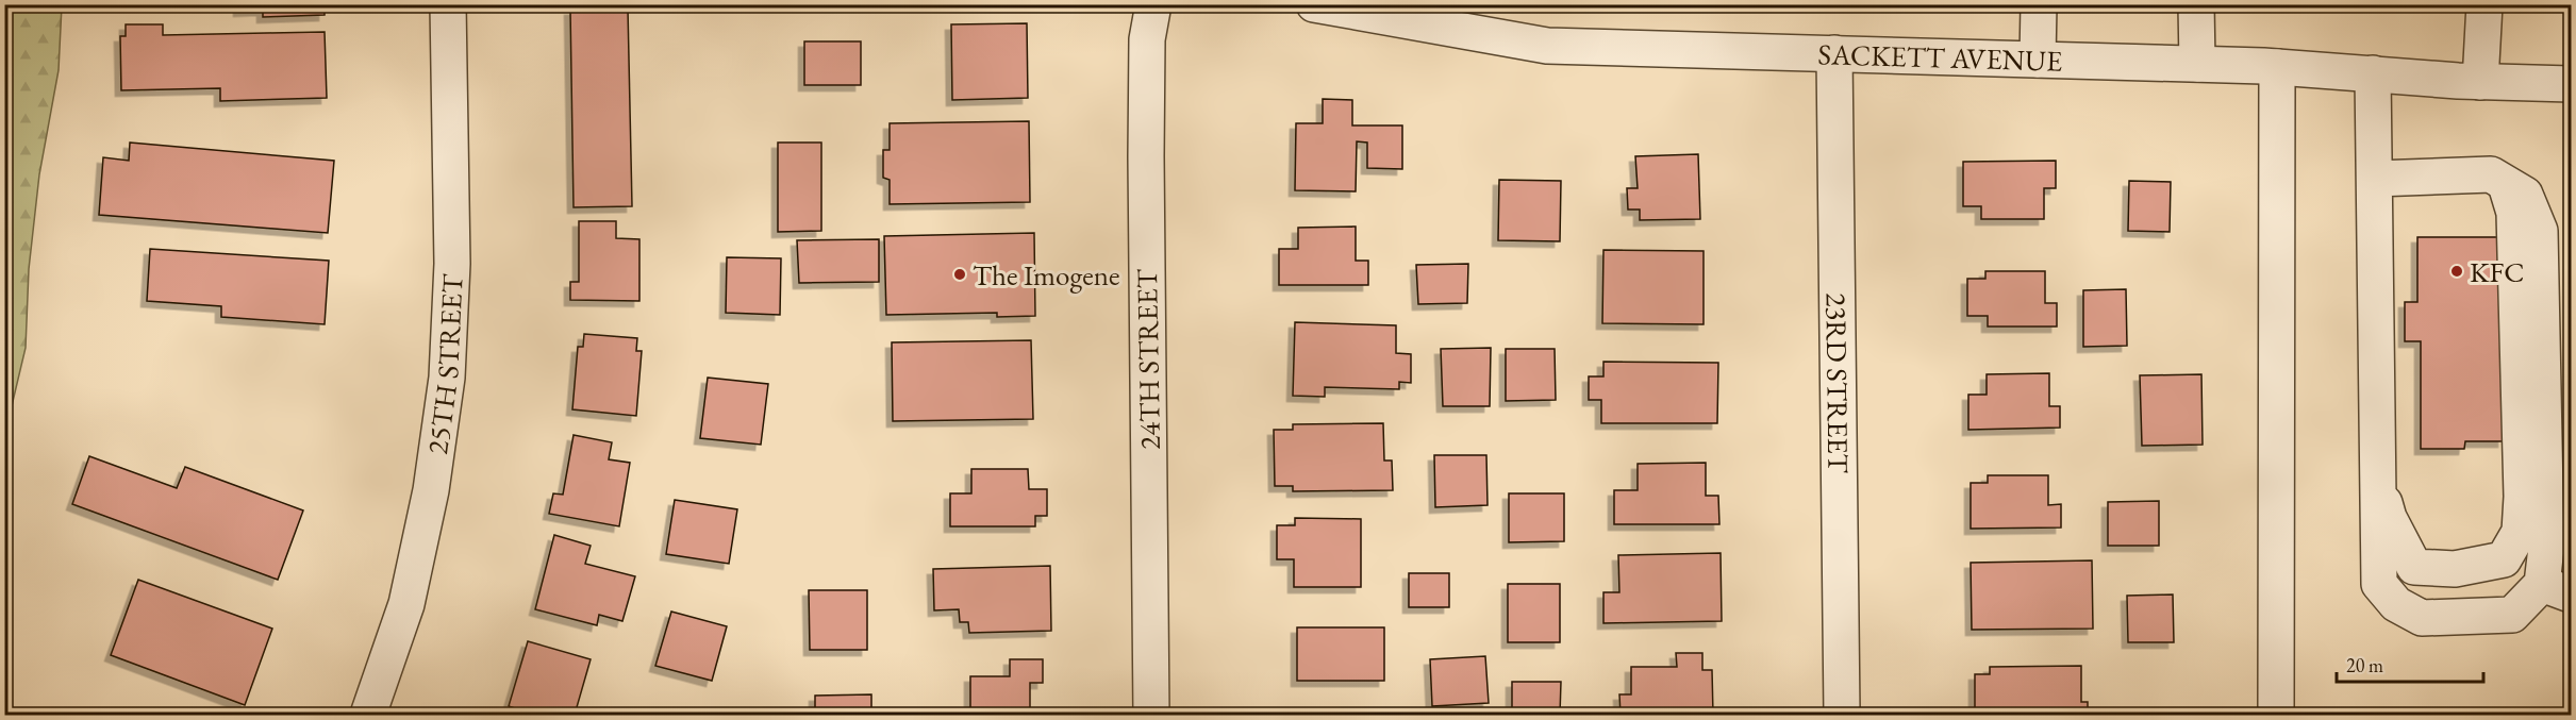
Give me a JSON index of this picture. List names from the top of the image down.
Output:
{
  "streets": {
    "street": [
      "SACKETT AVENUE",
      "24TH STREET",
      "25TH STREET",
      "23RD STREET"
    ]
  },
  "crossings": [
    ["SACKETT AVENUE", "23RD STREET"]
  ],
  "places": ["KFC", "The Imogene"],
  "scale_bar": "20 m"
}
